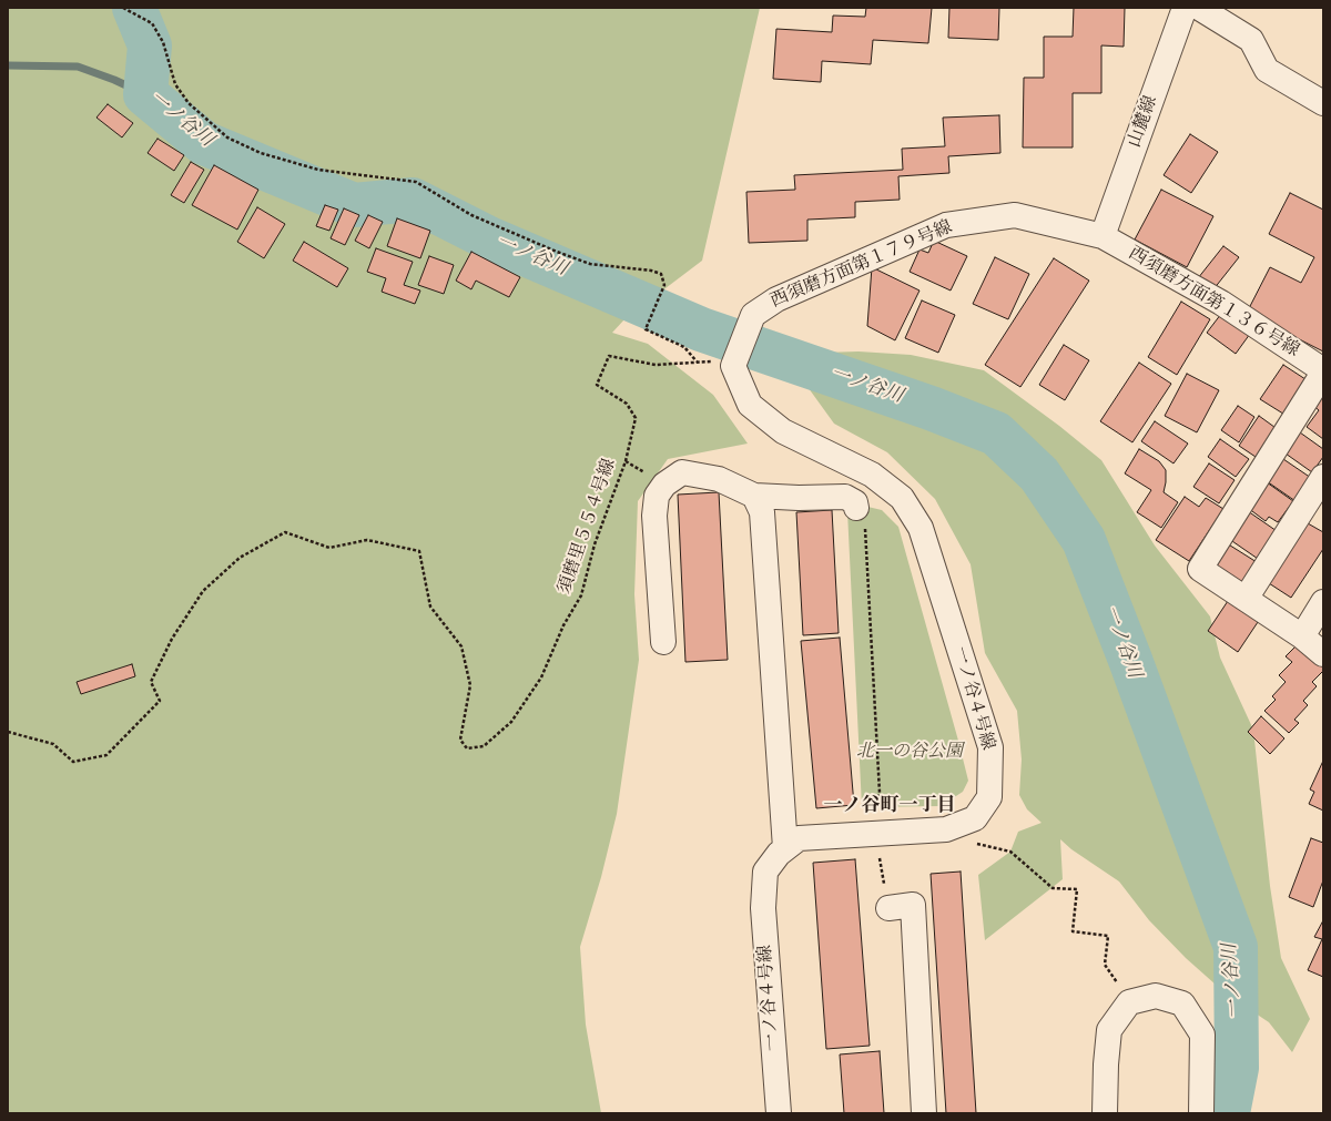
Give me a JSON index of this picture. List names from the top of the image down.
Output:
{
  "streets": {
    "street": [
      "山麓線",
      "西須磨方面第１７９号線",
      "西須磨方面第１３６号線",
      "一ノ谷４号線"
    ],
    "path": ["須磨里５５４号線"]
  },
  "crossings": [
    ["山麓線", "西須磨方面第１７９号線"],
    ["山麓線", "西須磨方面第１３６号線"],
    ["西須磨方面第１７９号線", "西須磨方面第１３６号線"],
    ["西須磨方面第１７９号線", "須磨里５５４号線"],
    ["西須磨方面第１７９号線", "一ノ谷４号線"],
    ["須磨里５５４号線", "一ノ谷４号線"]
  ],
  "districts": ["一ノ谷町一丁目"],
  "water": ["一ノ谷川"],
  "parks": ["北一の谷公園"]
}
